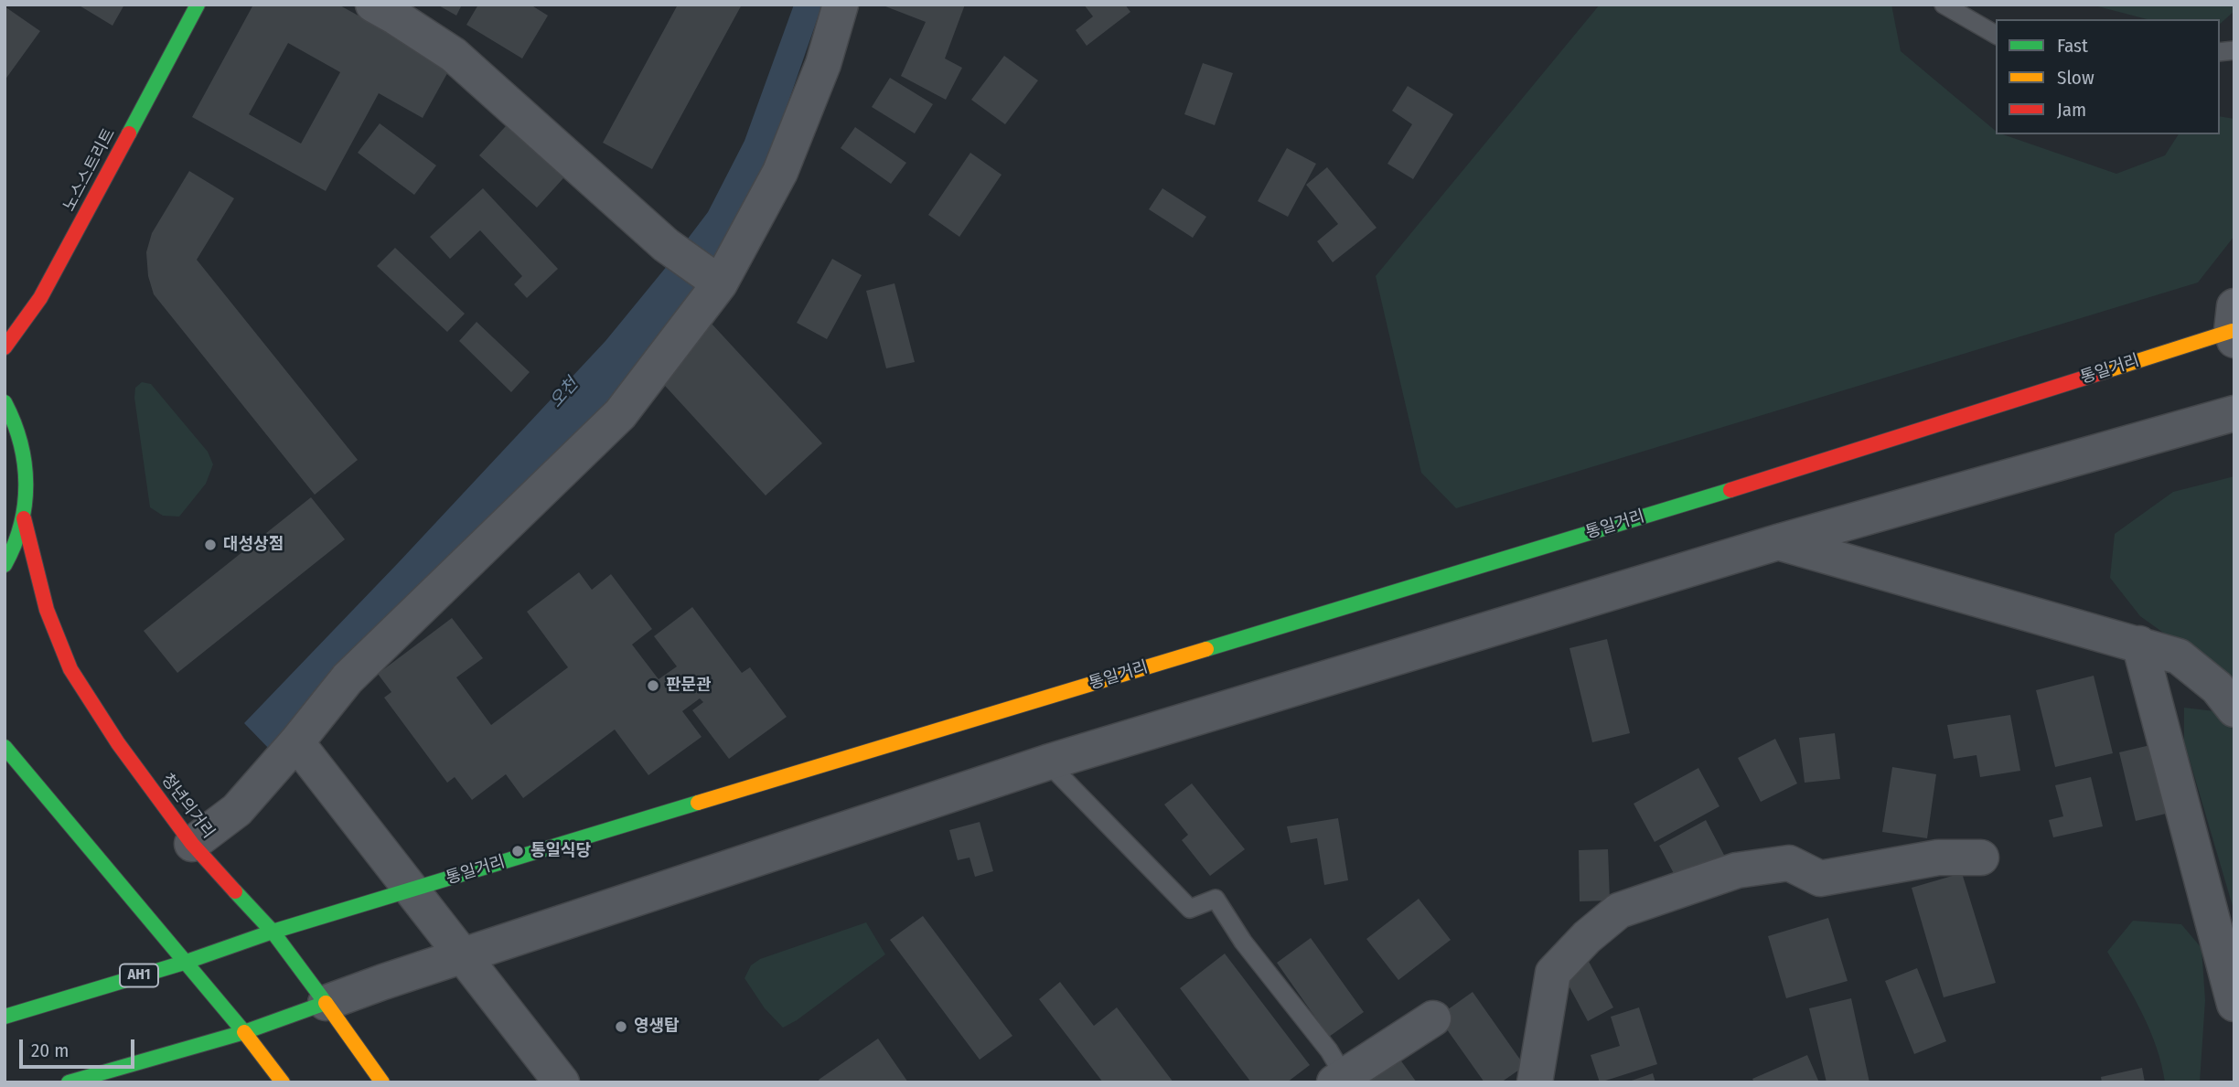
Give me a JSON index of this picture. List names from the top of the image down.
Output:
{
  "streets": {
    "main road": [
      "노스스트리트",
      "통일거리",
      "청년의거리",
      "AH1"
    ]
  },
  "crossings": [
    ["통일거리", "청년의거리"]
  ],
  "water": ["오천"],
  "places": [
    "대성상점",
    "판문관",
    "통일식당",
    "영생탑"
  ],
  "legend": ["Fast", "Slow", "Jam"],
  "scale_bar": "20 m"
}
